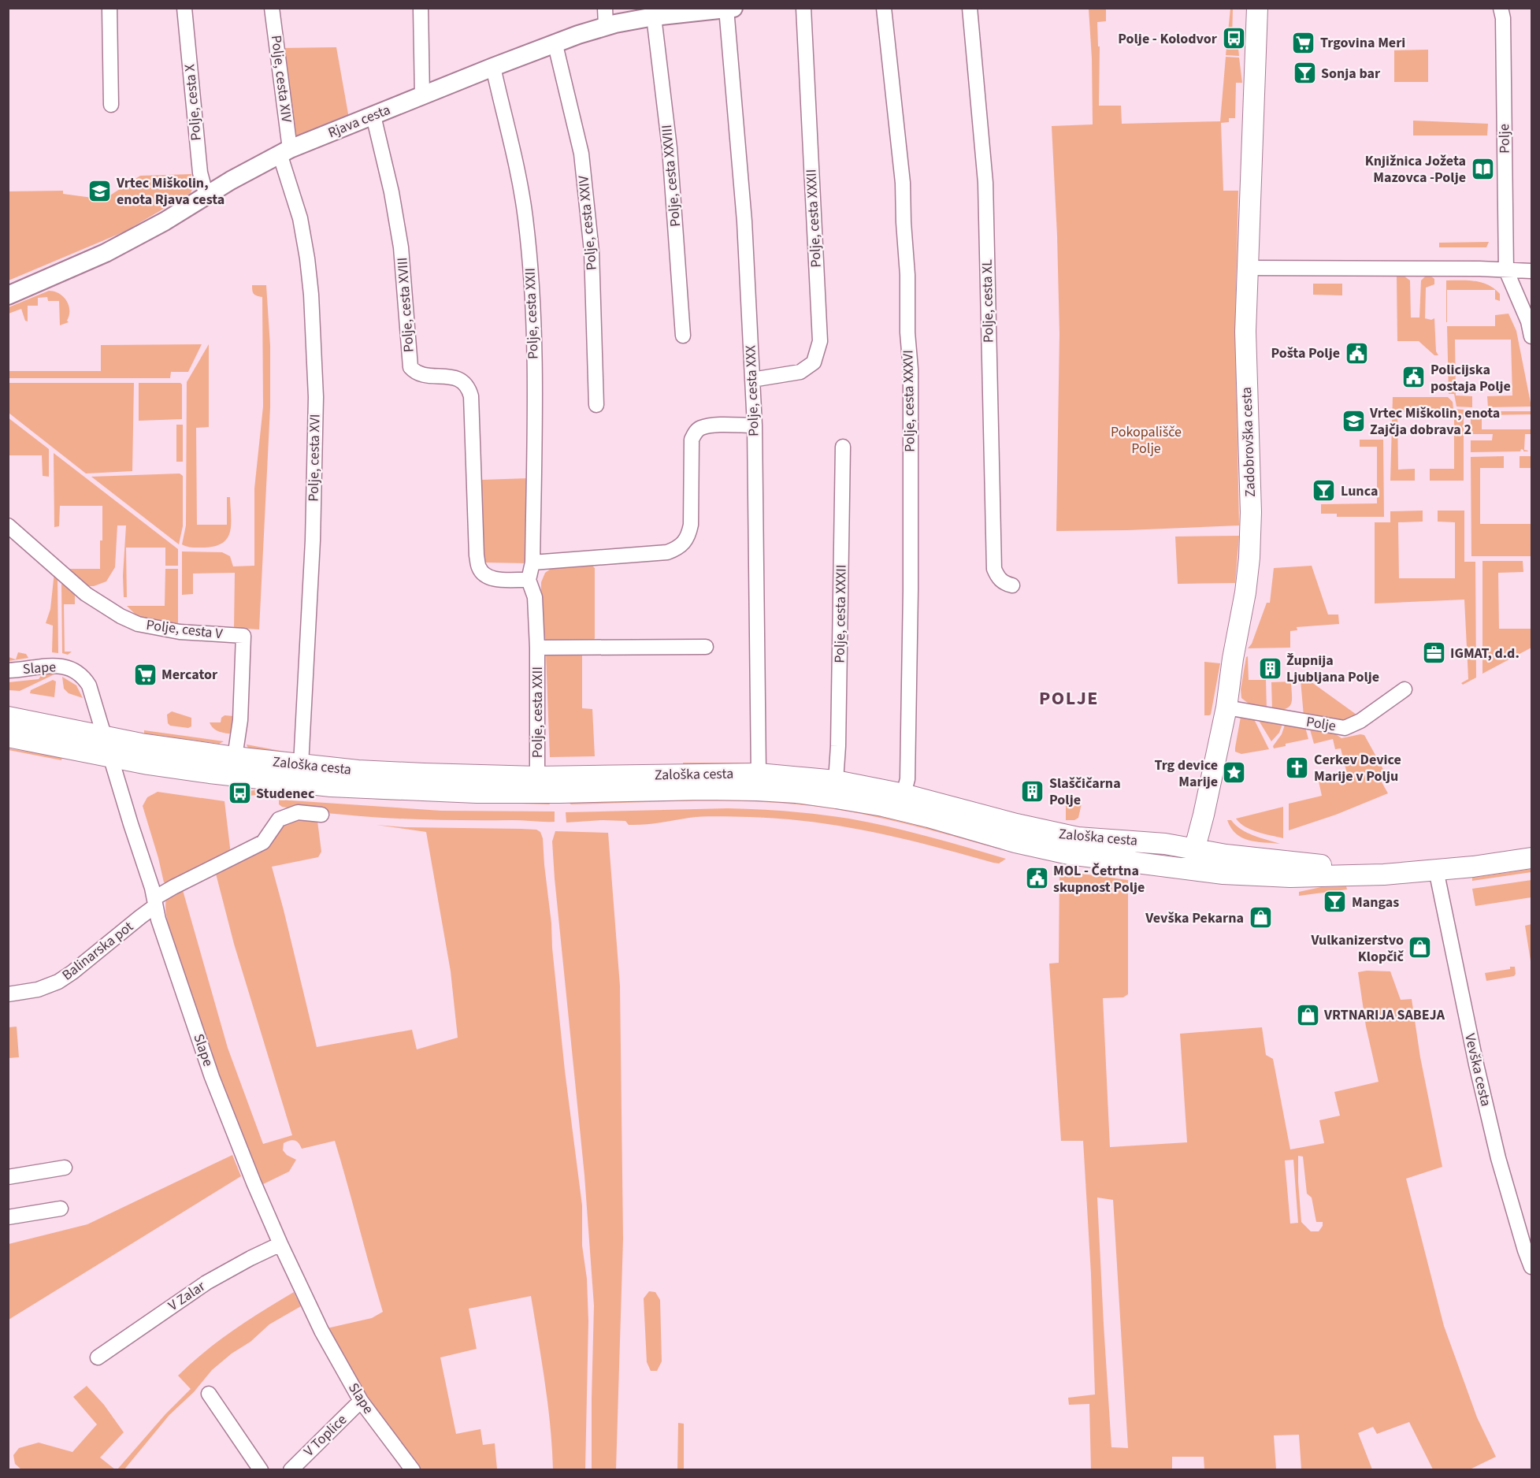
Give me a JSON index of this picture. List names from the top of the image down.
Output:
{
  "streets": {
    "main road": ["Zadobrovška cesta", "Zaloška cesta"],
    "street": [
      "Polje, cesta XIV",
      "Polje, cesta X",
      "Rjava cesta",
      "Polje",
      "Polje, cesta XXVIII",
      "Polje, cesta XXXII",
      "Polje, cesta XXIV",
      "Polje, cesta XL",
      "Polje, cesta XVIII",
      "Polje, cesta XXII",
      "Polje, cesta XXX",
      "Polje, cesta XXXVI",
      "Polje, cesta XVI",
      "Polje, cesta V",
      "Slape",
      "Balinarska pot",
      "Vevška cesta",
      "V Zalar",
      "V Toplice"
    ]
  },
  "crossings": [
    ["Polje, cesta XIV", "Rjava cesta"],
    ["Polje, cesta XIV", "Polje, cesta XVI"],
    ["Polje, cesta X", "Rjava cesta"],
    ["Rjava cesta", "Polje, cesta XXVIII"],
    ["Rjava cesta", "Polje, cesta XXIV"],
    ["Rjava cesta", "Polje, cesta XVIII"],
    ["Rjava cesta", "Polje, cesta XXII"],
    ["Rjava cesta", "Polje, cesta XXX"],
    ["Rjava cesta", "Polje, cesta XVI"],
    ["Polje", "Zadobrovška cesta"],
    ["Polje, cesta XXXII", "Polje, cesta XXX"],
    ["Polje, cesta XXXII", "Zaloška cesta"],
    ["Polje, cesta XVIII", "Polje, cesta XXII"],
    ["Polje, cesta XXII", "Zaloška cesta"],
    ["Polje, cesta XXX", "Zaloška cesta"],
    ["Polje, cesta XXXVI", "Zaloška cesta"],
    ["Zadobrovška cesta", "Zaloška cesta"],
    ["Polje, cesta XVI", "Zaloška cesta"],
    ["Polje, cesta V", "Zaloška cesta"],
    ["Slape", "Zaloška cesta"],
    ["Slape", "Balinarska pot"],
    ["Slape", "V Zalar"],
    ["Slape", "V Toplice"],
    ["Zaloška cesta", "Vevška cesta"]
  ],
  "districts": ["POLJE"],
  "parks": ["Pokopališče Polje"],
  "places": {
    "bus stop": ["Polje - Kolodvor", "Studenec"],
    "supermarket": ["Trgovina Meri", "Mercator"],
    "bar": ["Sonja bar", "Lunca", "Mangas"],
    "library": ["Knjižnica Jožeta Mazovca -Polje"],
    "school or university": ["Vrtec Miškolin, enota Rjava cesta", "Vrtec Miškolin, enota Zajčja dobrava 2"],
    "public building": ["Pošta Polje", "Policijska postaja Polje", "MOL - Četrtna skupnost Polje"],
    "office": ["IGMAT, d.d."],
    "building": ["Župnija Ljubljana Polje", "Slaščičarna Polje"],
    "church": ["Cerkev Device Marije v Polju"],
    "place": ["Trg device Marije"],
    "shop": ["Vevška Pekarna", "Vulkanizerstvo Klopčič", "VRTNARIJA SABEJA"]
  }
}
